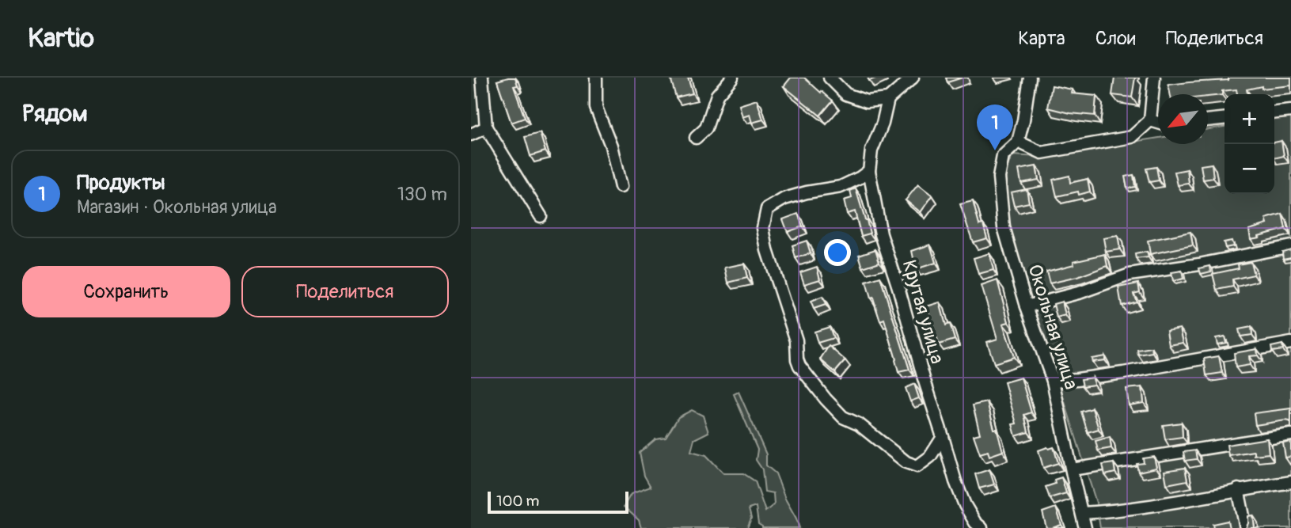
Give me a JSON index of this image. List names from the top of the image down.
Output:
{
  "streets": {
    "street": ["Крутая улица", "Окольная улица"]
  },
  "scale_bar": "100 m",
  "north": "bottom left",
  "page": {
    "header": "Kartio",
    "nav": ["Карта", "Слои", "Поделиться"],
    "heading": "Рядом",
    "map_buttons": ["+", "−"],
    "pins": "1",
    "list": [
      {
        "mark": "1",
        "name": "Продукты",
        "note": "Магазин · Окольная улица",
        "value": "130 m"
      }
    ],
    "buttons": ["Сохранить", "Поделиться"],
    "scale": "100 m"
  }
}
